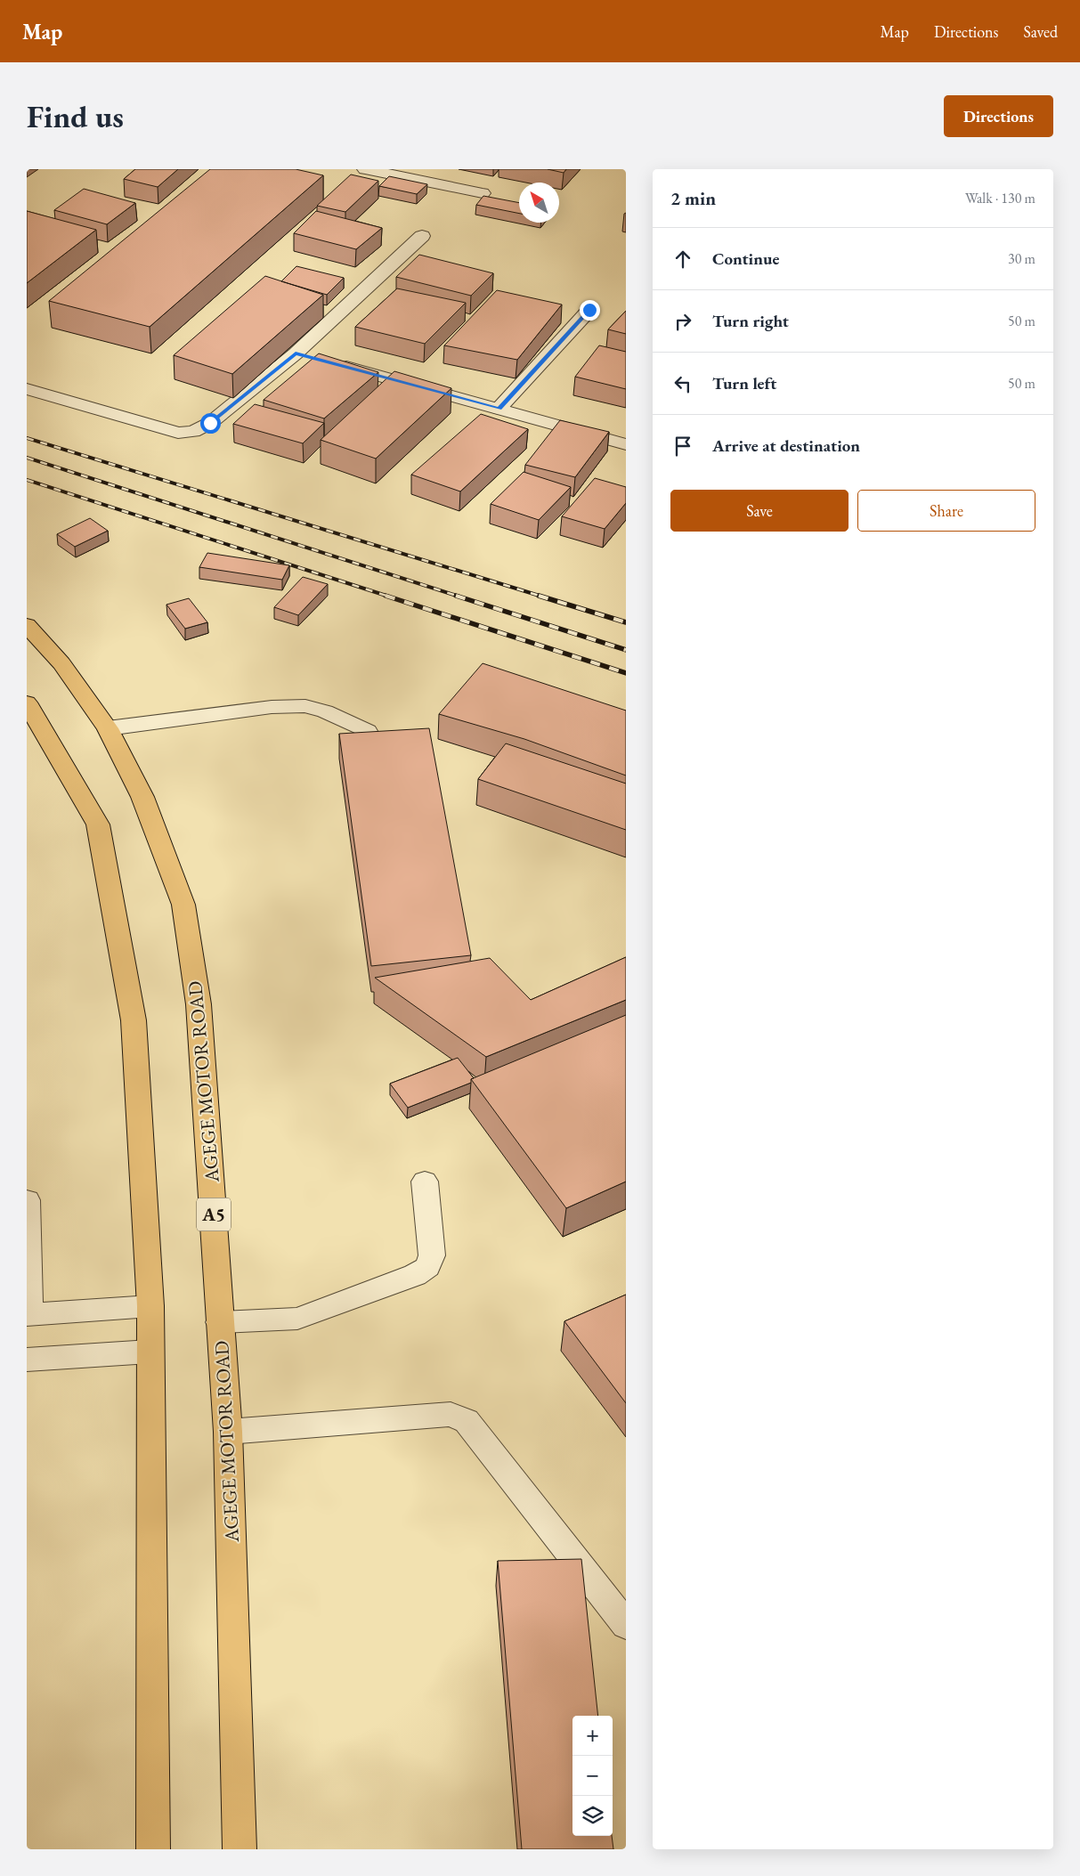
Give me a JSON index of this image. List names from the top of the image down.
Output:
{
  "streets": {
    "highway": ["AGEGE MOTOR ROAD", "A5"]
  },
  "north": "top left",
  "page": {
    "header": "Map",
    "nav": ["Map", "Directions", "Saved"],
    "buttons": [
      "Directions",
      ["Save", "Share"]
    ],
    "title": "Find us",
    "heading": ["2 min", "Walk · 130 m"],
    "list": [
      ["Continue", "30 m"],
      ["Turn right", "50 m"],
      ["Turn left", "50 m"],
      "Arrive at destination"
    ],
    "map_buttons": ["+", "−"]
  }
}
